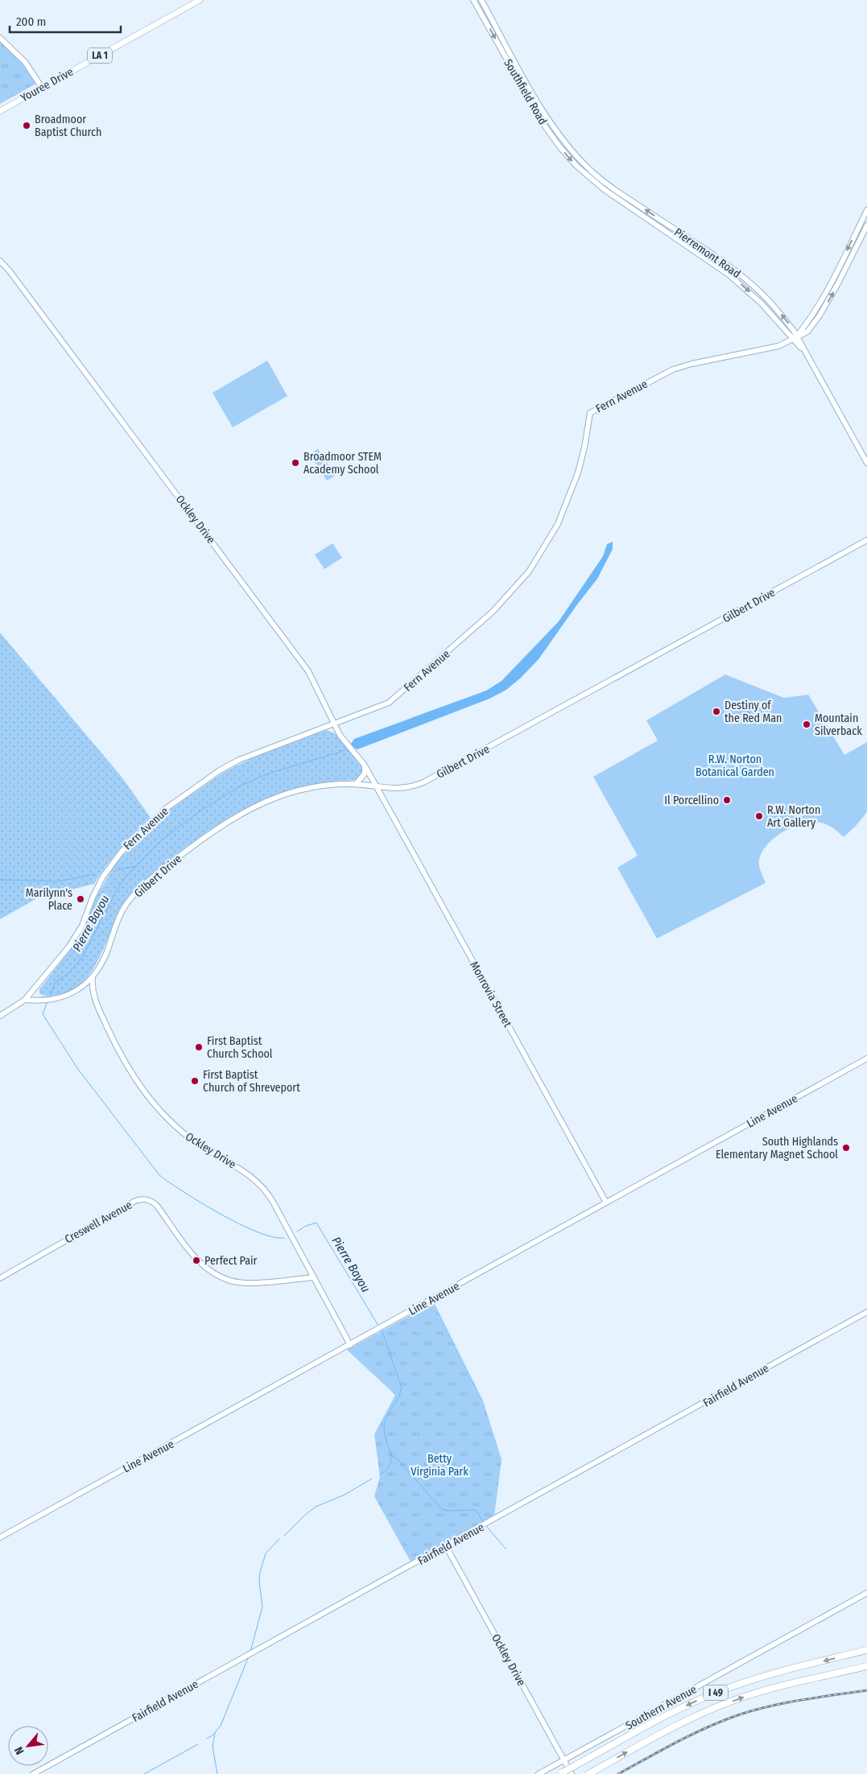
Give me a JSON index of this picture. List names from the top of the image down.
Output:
{
  "streets": {
    "highway": ["I 49"],
    "main road": ["LA 1", "Youree Drive"],
    "street": [
      "Southfield Road",
      "Pierremont Road",
      "Fern Avenue",
      "Ockley Drive",
      "Gilbert Drive",
      "Monrovia Street",
      "Line Avenue",
      "Creswell Avenue",
      "Fairfield Avenue",
      "Southern Avenue"
    ]
  },
  "crossings": [
    ["Southfield Road", "Pierremont Road"],
    ["Pierremont Road", "Fern Avenue"],
    ["Fern Avenue", "Ockley Drive"],
    ["Ockley Drive", "Gilbert Drive"],
    ["Ockley Drive", "Monrovia Street"],
    ["Ockley Drive", "Line Avenue"],
    ["Ockley Drive", "Creswell Avenue"],
    ["Ockley Drive", "Fairfield Avenue"],
    ["Ockley Drive", "Southern Avenue"],
    ["Gilbert Drive", "Monrovia Street"],
    ["Monrovia Street", "Line Avenue"]
  ],
  "water": ["Pierre Bayou"],
  "parks": ["R.W. Norton Botanical Garden", "Betty Virginia Park"],
  "places": [
    "Broadmoor Baptist Church",
    "Broadmoor STEM Academy School",
    "Destiny of the Red Man",
    "Mountain Silverback",
    "Il Porcellino",
    "R.W. Norton Art Gallery",
    "Marilynn's Place",
    "First Baptist Church School",
    "First Baptist Church of Shreveport",
    "South Highlands Elementary Magnet School",
    "Perfect Pair"
  ],
  "scale_bar": "200 m",
  "north": "bottom left"
}
